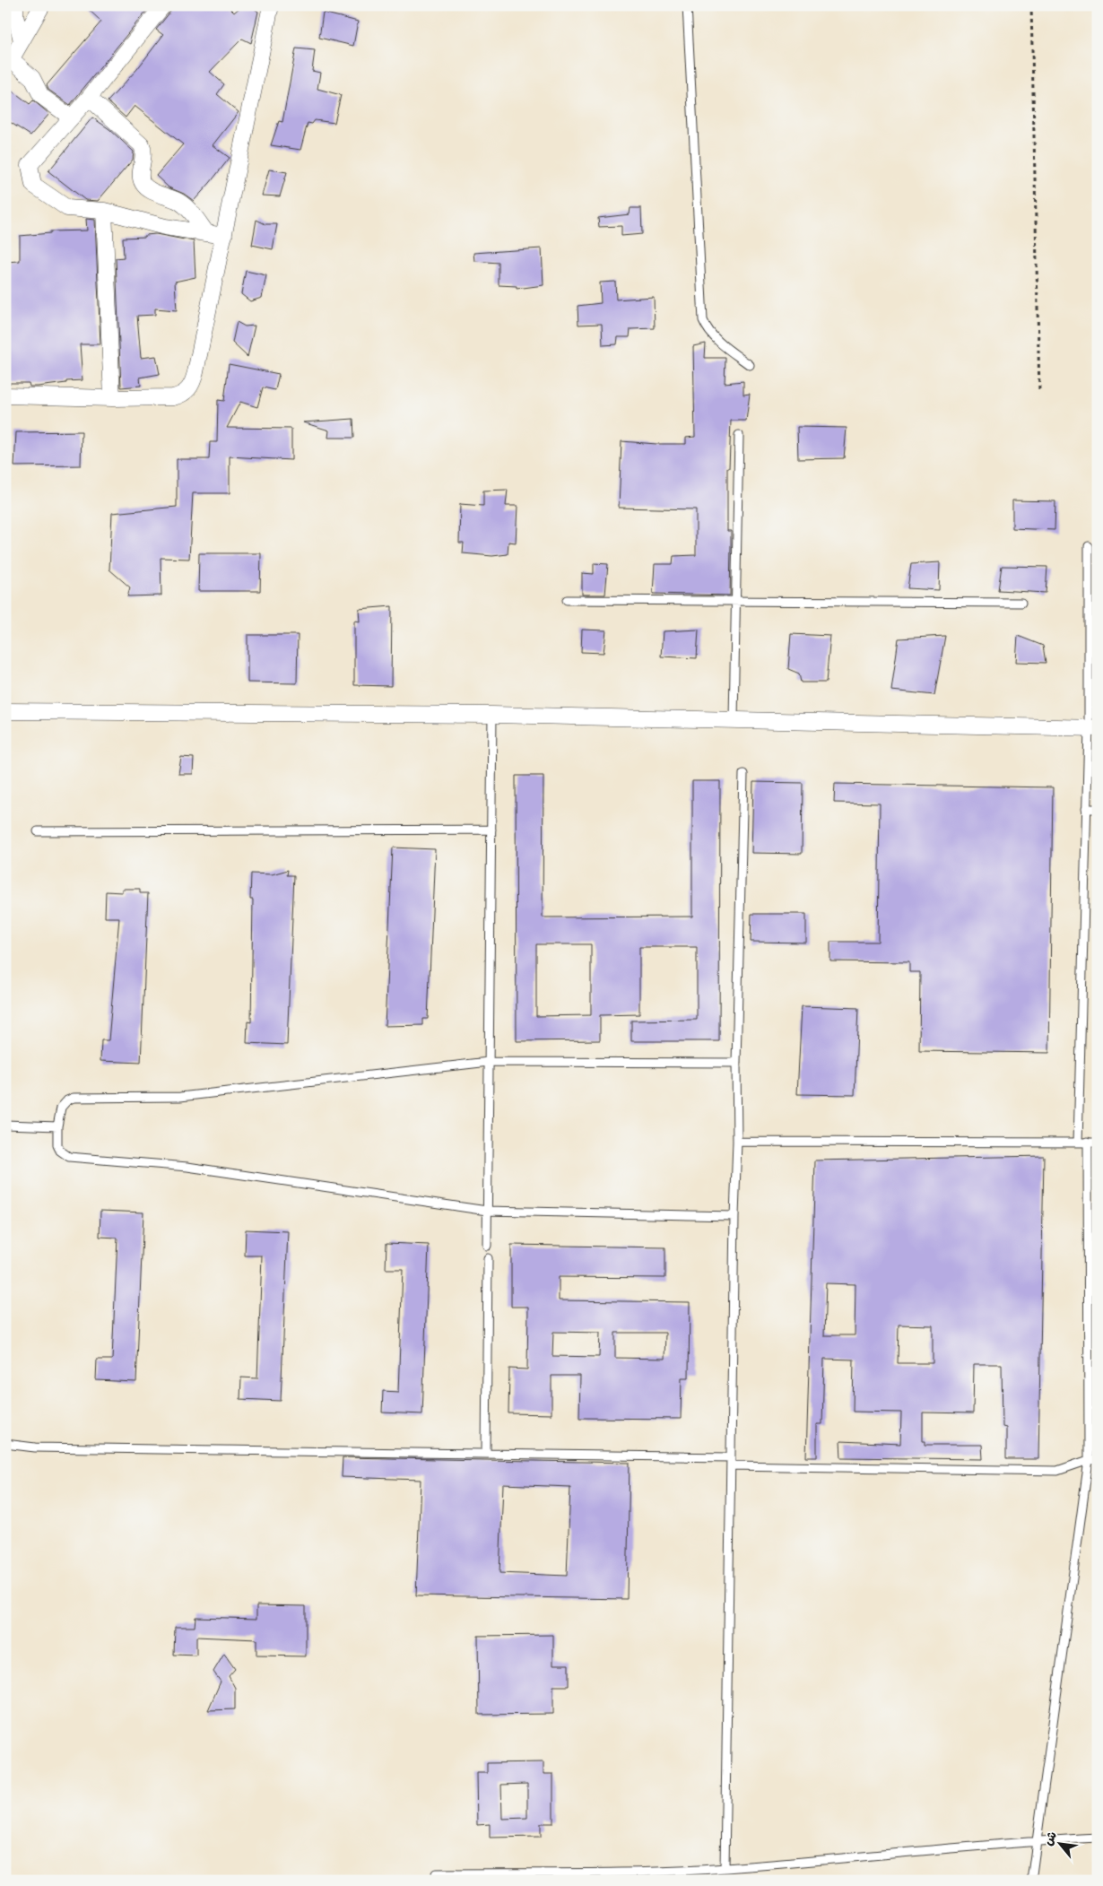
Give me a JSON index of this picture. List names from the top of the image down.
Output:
{
  "north": "top left"
}
